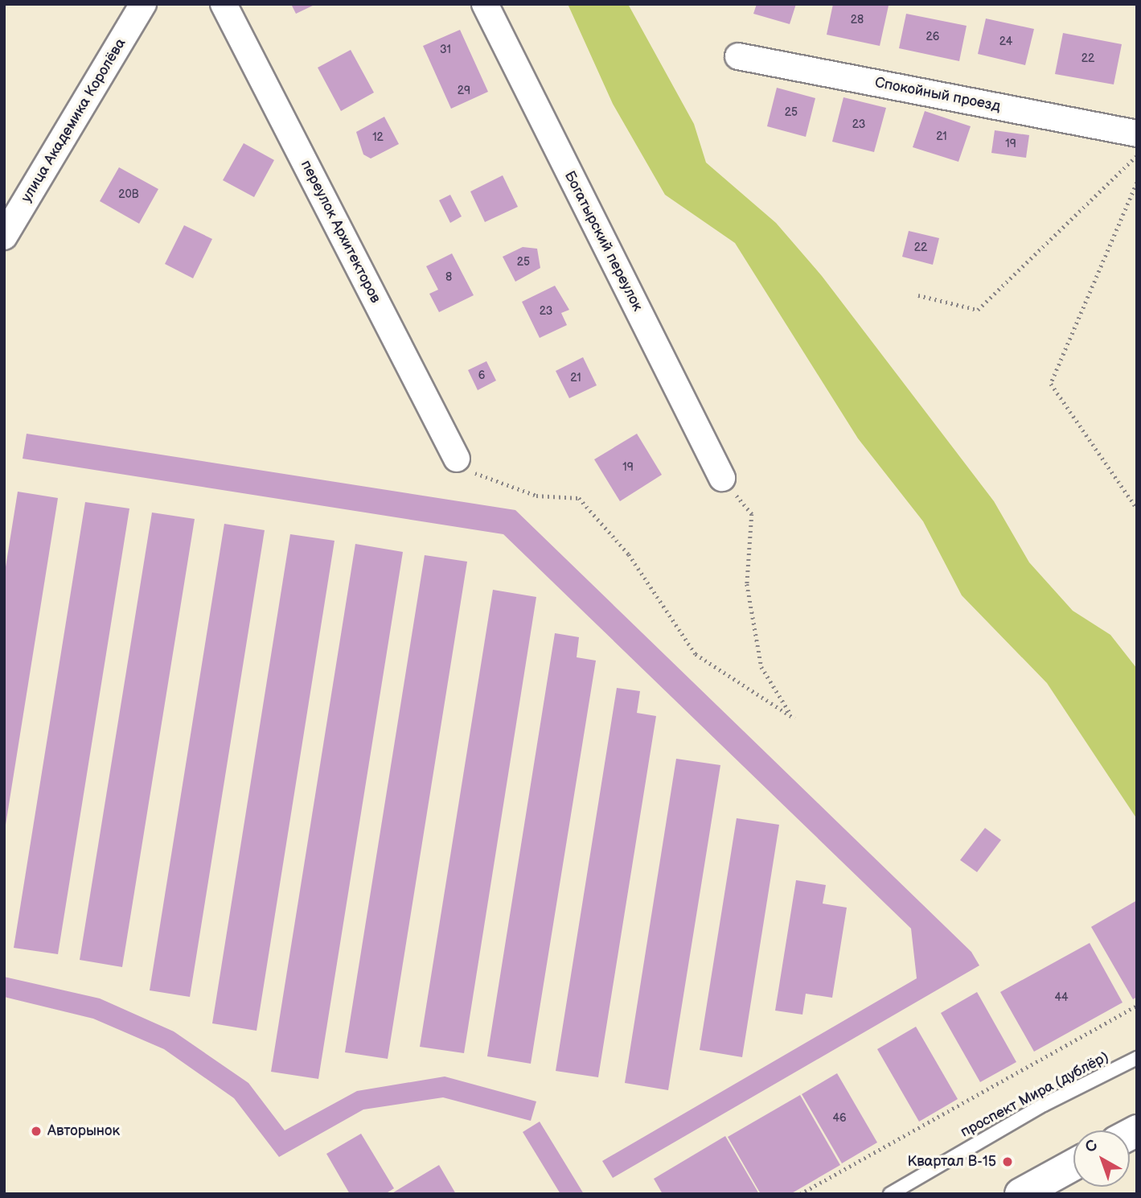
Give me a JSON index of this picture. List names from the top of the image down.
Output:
{
  "streets": {
    "street": [
      "Спокойный проезд",
      "улица Академика Королёва",
      "переулок Архитекторов",
      "Богатырский переулок"
    ],
    "lane": ["проспект Мира (дублёр)"]
  },
  "places": ["Авторынок", "Квартал В-15"],
  "house_numbers": [
    "28",
    "26",
    "24",
    "31",
    "22",
    "29",
    "25",
    "23",
    "21",
    "12",
    "19",
    "20В",
    "22",
    "25",
    "8",
    "23",
    "6",
    "21",
    "19",
    "44",
    "46"
  ],
  "north": "top left"
}
